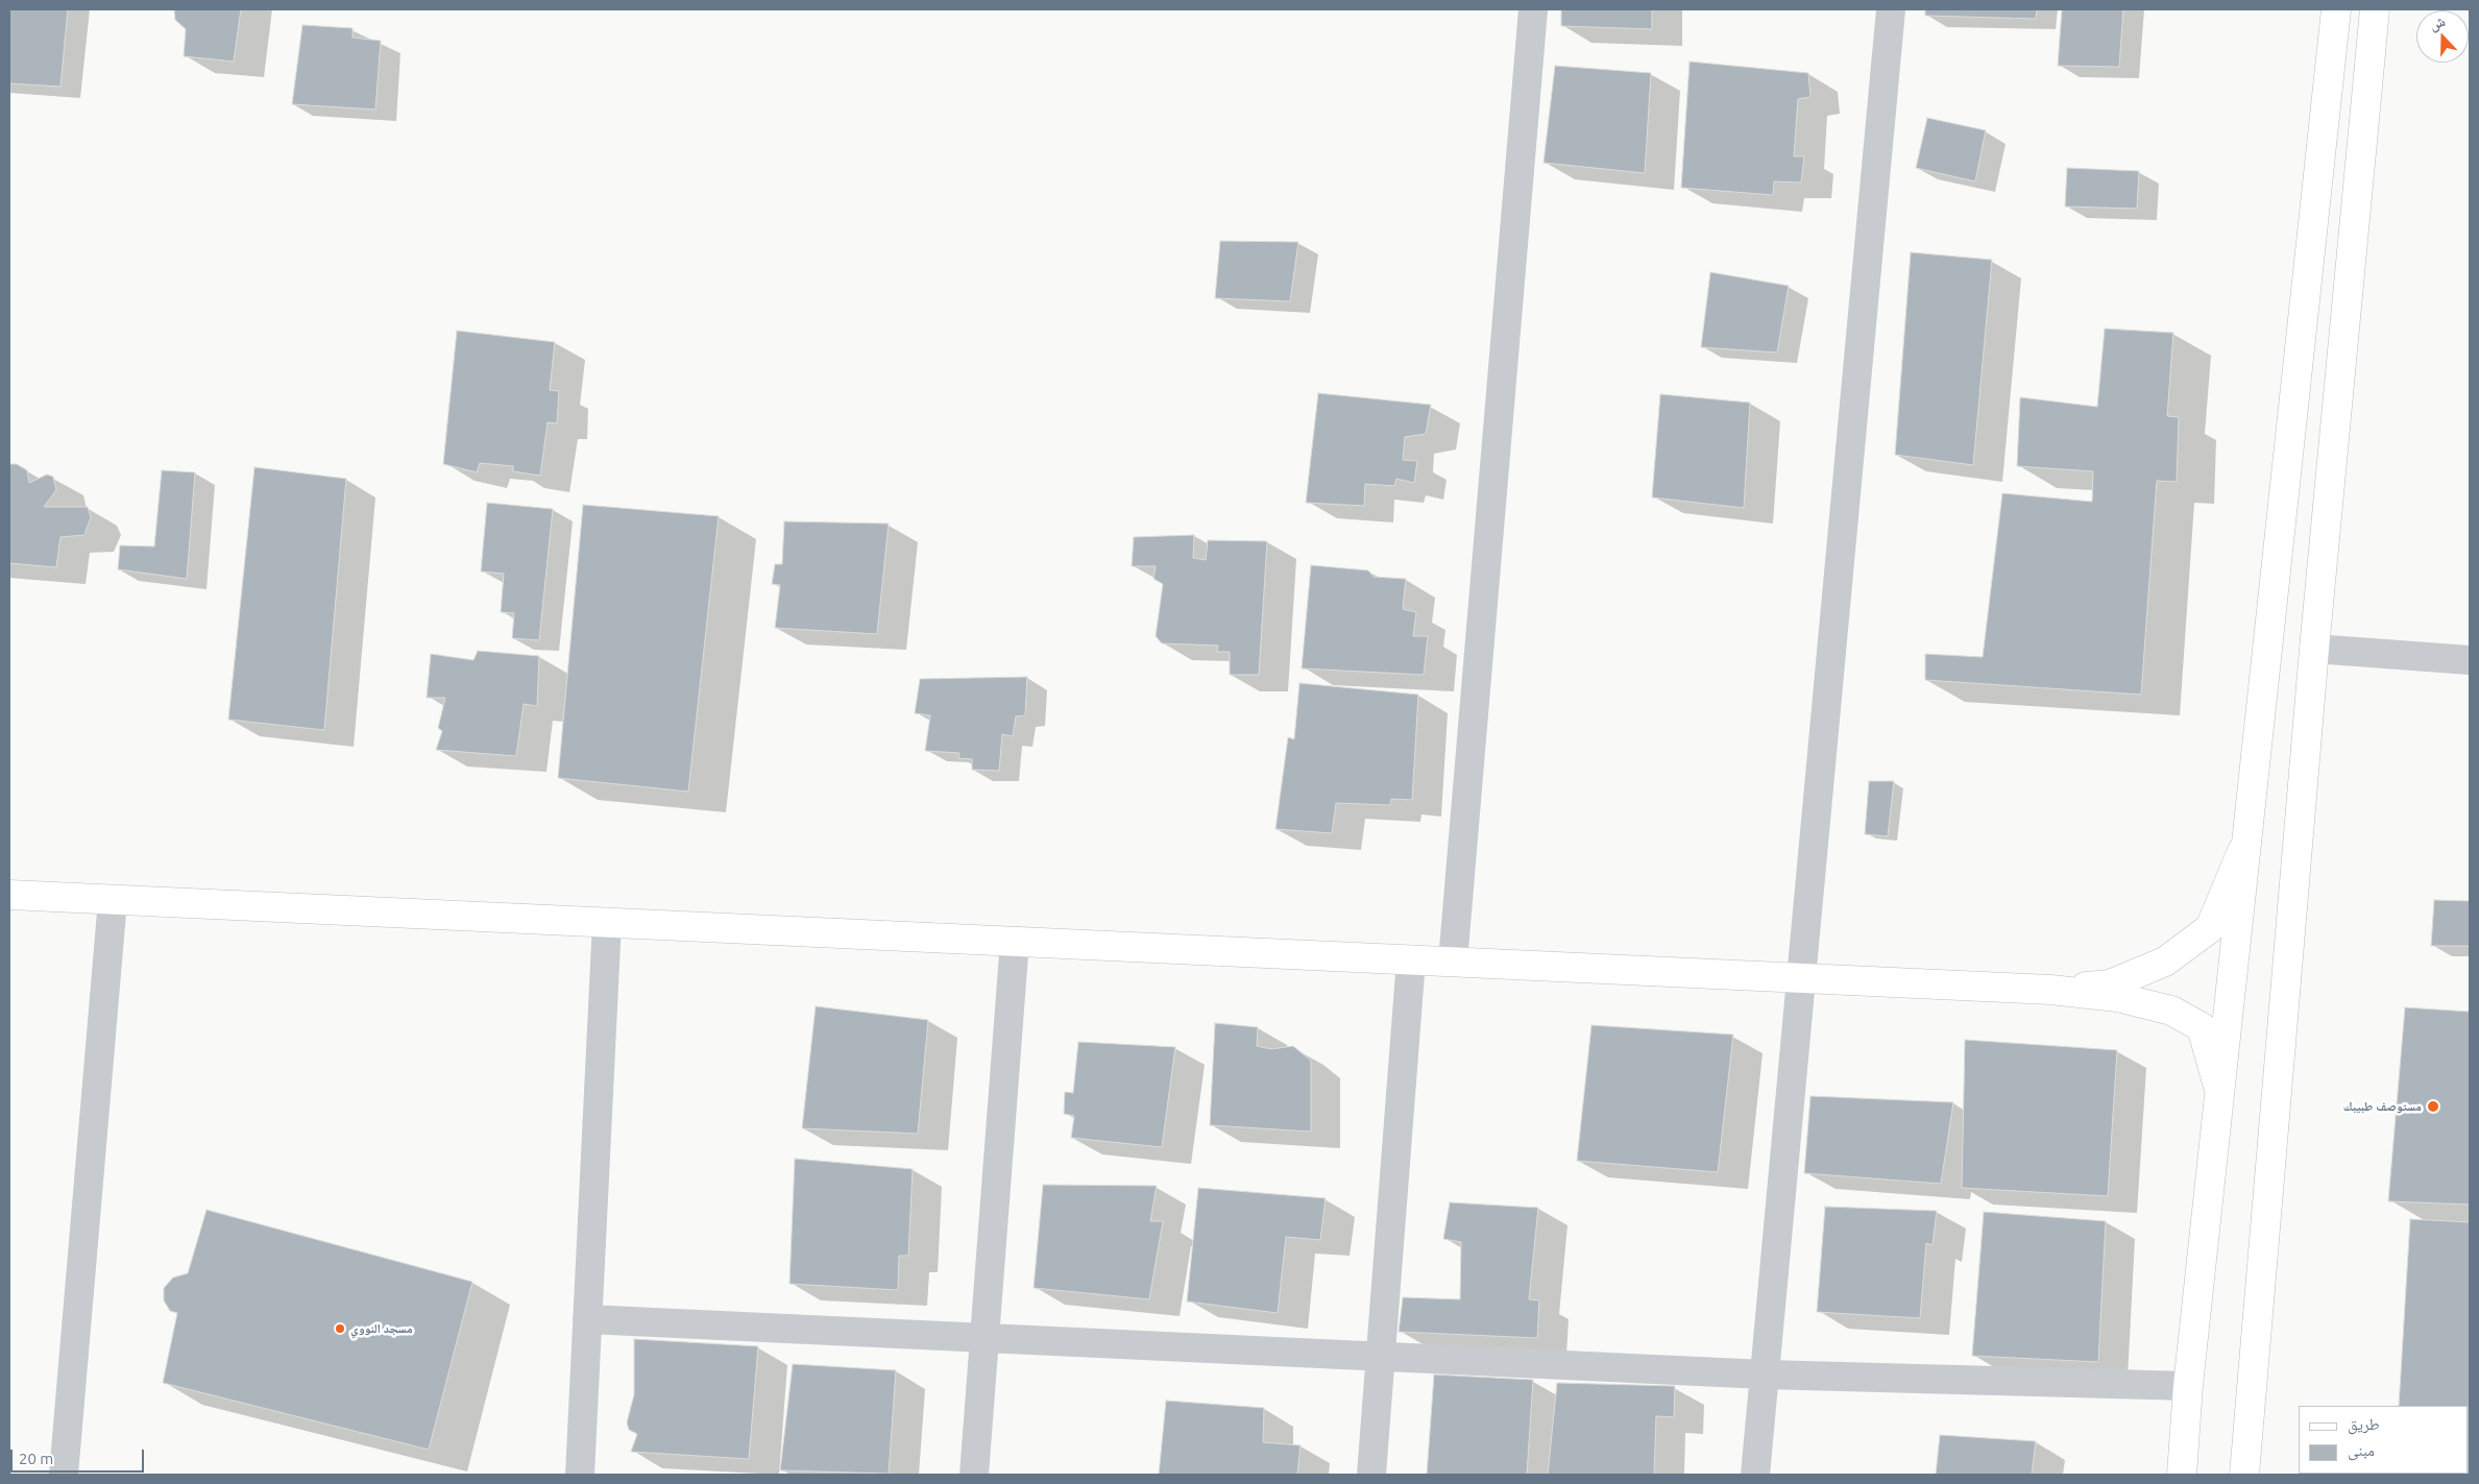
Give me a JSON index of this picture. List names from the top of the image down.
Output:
{
  "places": ["مستوصف طبيبك", "مسجد النووي"],
  "legend": ["طريق", "مبنى"],
  "scale_bar": "20 m",
  "north": "top"
}
